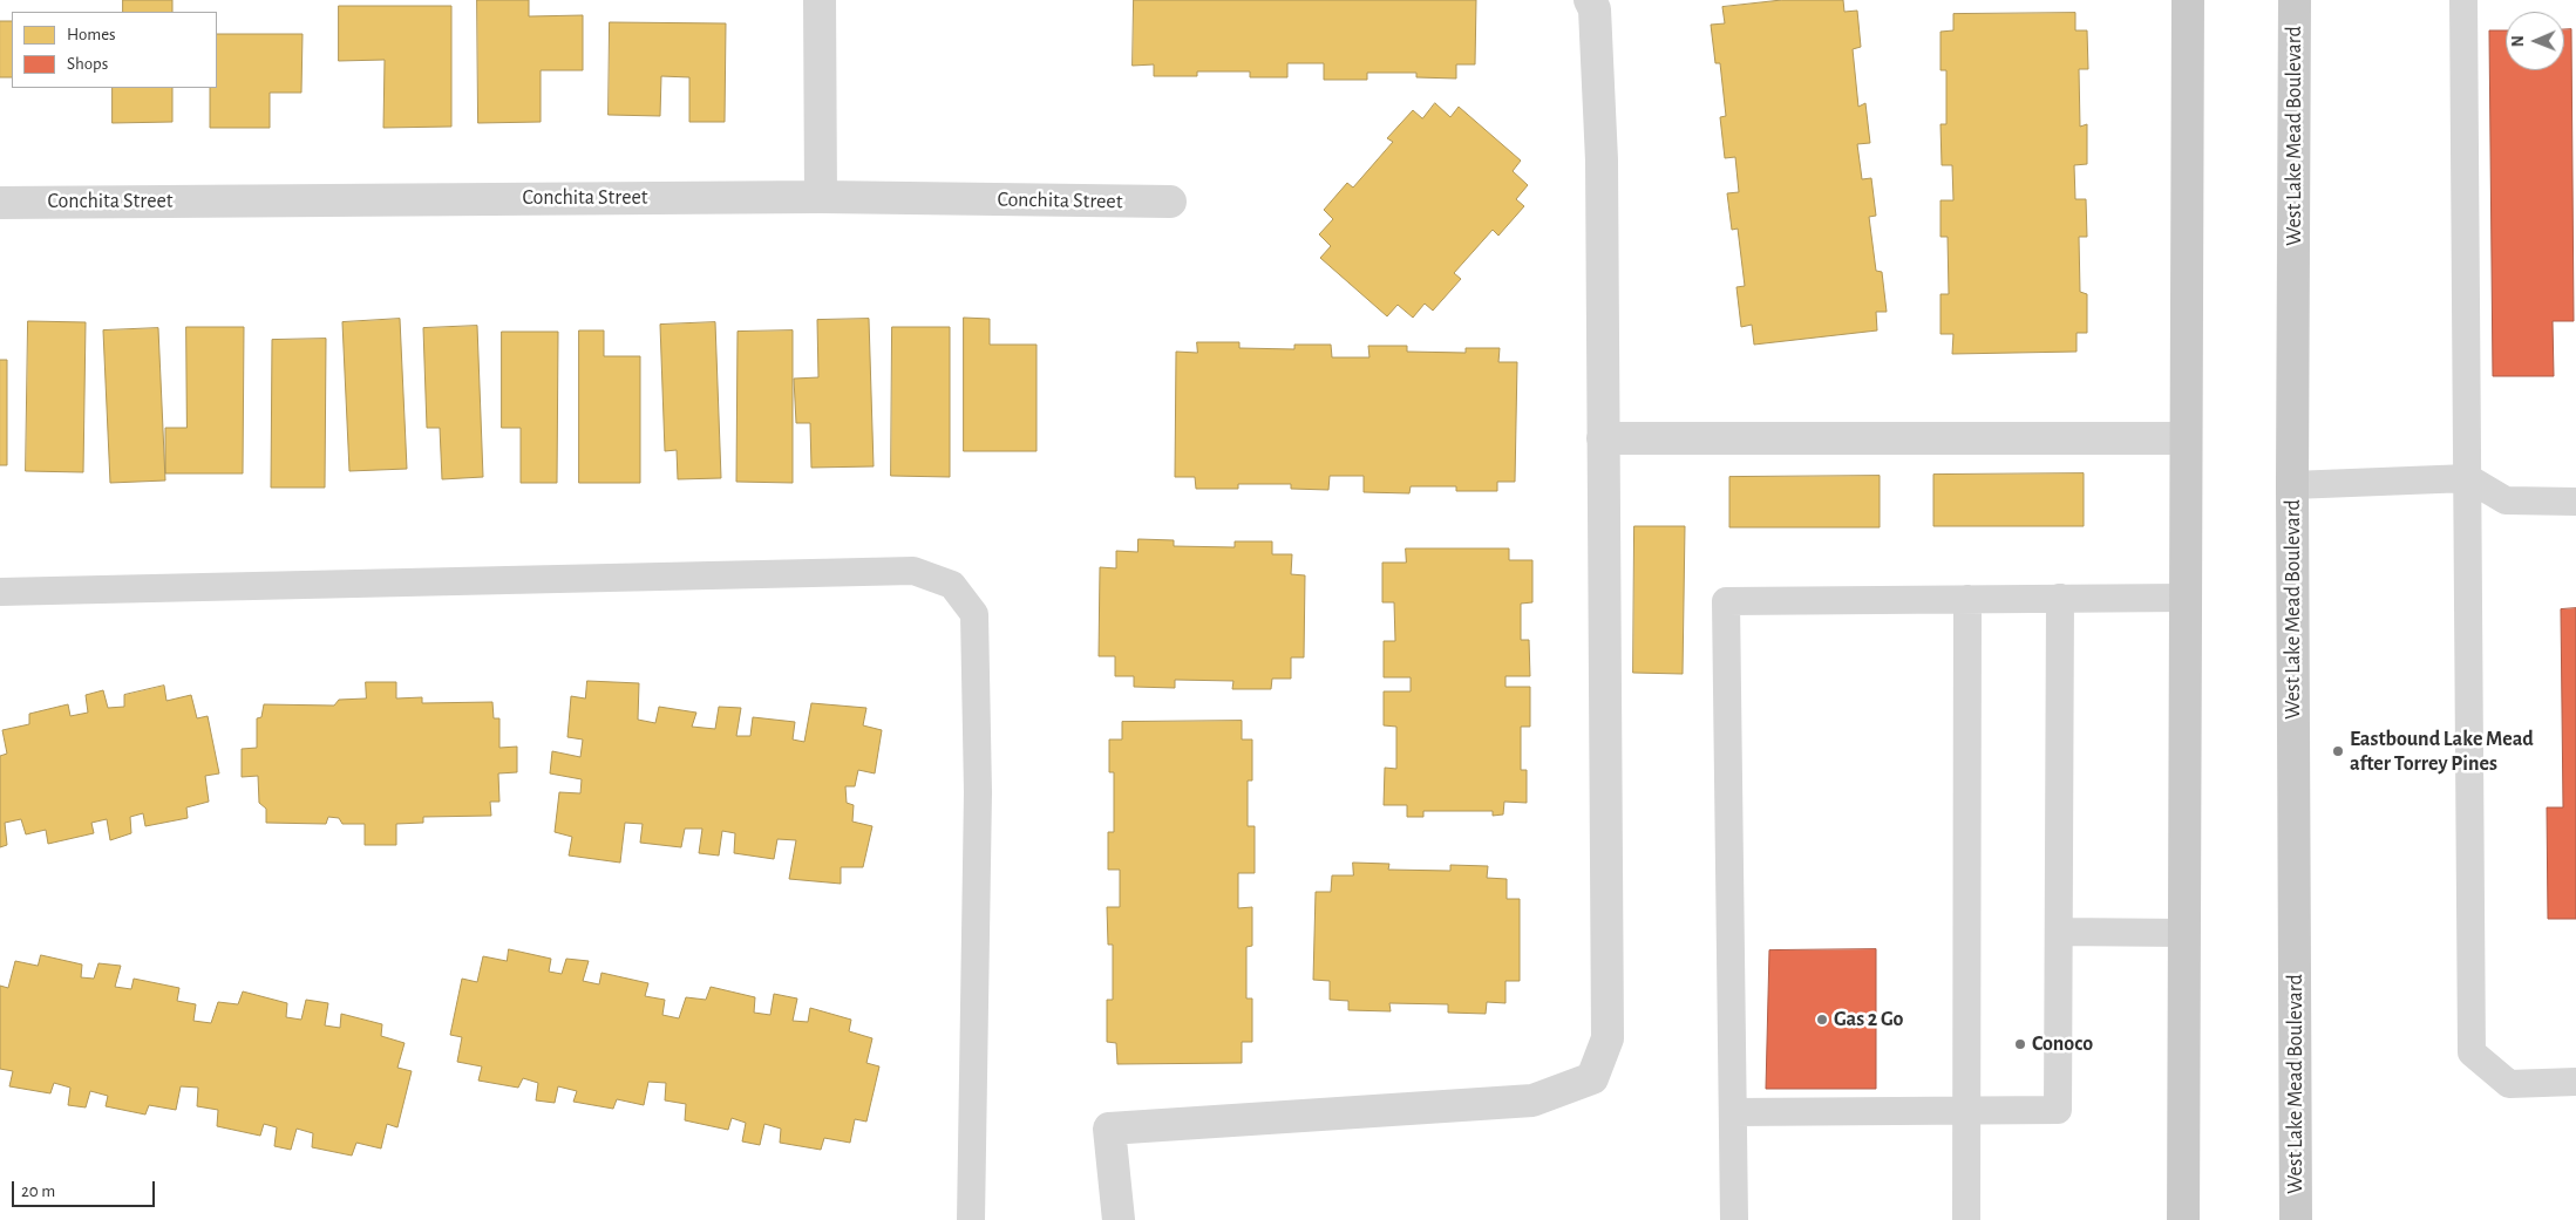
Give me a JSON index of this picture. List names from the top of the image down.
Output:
{
  "streets": {
    "main road": ["West Lake Mead Boulevard"],
    "street": ["Conchita Street"]
  },
  "places": ["Eastbound Lake Mead after Torrey Pines", "Gas 2 Go", "Conoco"],
  "legend": ["Homes", "Shops"],
  "scale_bar": "20 m",
  "north": "left"
}
